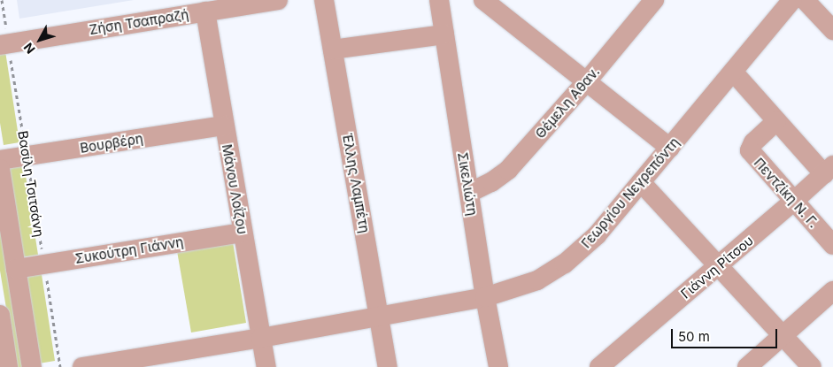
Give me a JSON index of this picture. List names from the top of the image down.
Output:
{
  "streets": {
    "street": [
      "Ζήση Τσαπραζή",
      "Θέμελη Αθαν.",
      "Βουρβέρη",
      "Έλλης Λαμπέτη",
      "Σικελιώτη",
      "Μάνου Λοΐζου",
      "Γεωργίου Νεγρεπόντη",
      "Πεντζίκη Ν. Γ.",
      "Συκούτρη Γιάννη",
      "Γιάννη Ρίτσου"
    ],
    "path": ["Βασίλη Τσιτσάνη"]
  },
  "crossings": [
    ["Ζήση Τσαπραζή", "Βασίλη Τσιτσάνη"],
    ["Ζήση Τσαπραζή", "Μάνου Λοΐζου"],
    ["Θέμελη Αθαν.", "Σικελιώτη"],
    ["Βουρβέρη", "Βασίλη Τσιτσάνη"],
    ["Βουρβέρη", "Μάνου Λοΐζου"],
    ["Έλλης Λαμπέτη", "Γεωργίου Νεγρεπόντη"],
    ["Βασίλη Τσιτσάνη", "Συκούτρη Γιάννη"],
    ["Σικελιώτη", "Γεωργίου Νεγρεπόντη"],
    ["Μάνου Λοΐζου", "Γεωργίου Νεγρεπόντη"],
    ["Μάνου Λοΐζου", "Συκούτρη Γιάννη"],
    ["Πεντζίκη Ν. Γ.", "Γιάννη Ρίτσου"]
  ],
  "scale_bar": "50 m",
  "north": "bottom left"
}
